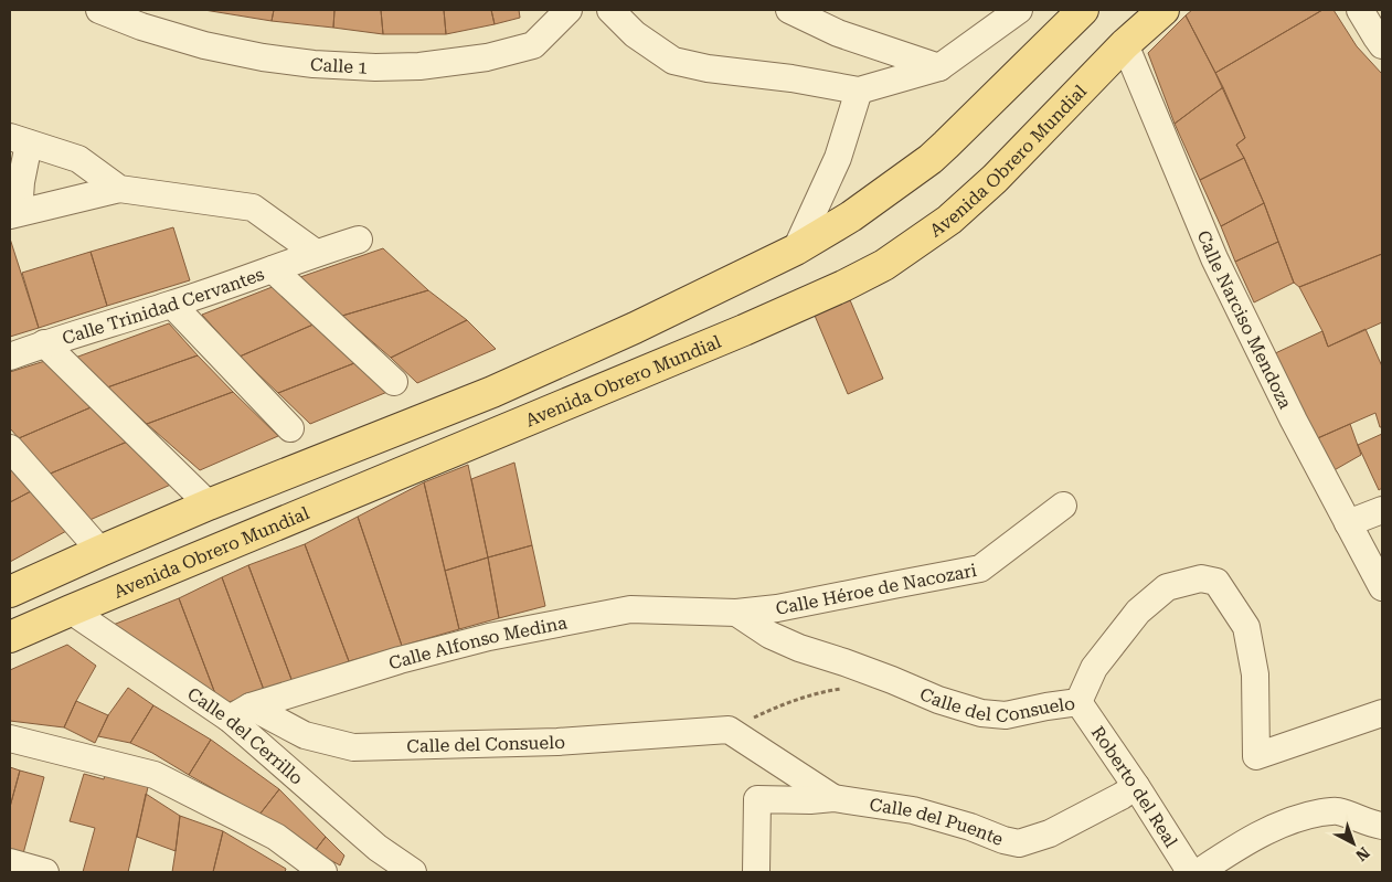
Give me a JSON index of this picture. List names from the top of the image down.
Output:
{
  "streets": {
    "main road": ["Avenida Obrero Mundial"],
    "street": [
      "Calle 1",
      "Calle Trinidad Cervantes",
      "Calle Narciso Mendoza",
      "Calle Héroe de Nacozari",
      "Calle Alfonso Medina",
      "Calle del Consuelo",
      "Calle del Cerrillo",
      "Roberto del Real",
      "Calle del Puente"
    ]
  },
  "crossings": [
    ["Avenida Obrero Mundial", "Calle Narciso Mendoza"],
    ["Avenida Obrero Mundial", "Calle del Cerrillo"],
    ["Calle Héroe de Nacozari", "Calle Alfonso Medina"],
    ["Calle Héroe de Nacozari", "Calle del Consuelo"],
    ["Calle Alfonso Medina", "Calle del Consuelo"],
    ["Calle Alfonso Medina", "Calle del Cerrillo"],
    ["Calle del Consuelo", "Calle del Cerrillo"],
    ["Calle del Consuelo", "Roberto del Real"],
    ["Roberto del Real", "Calle del Puente"]
  ],
  "north": "bottom right"
}
